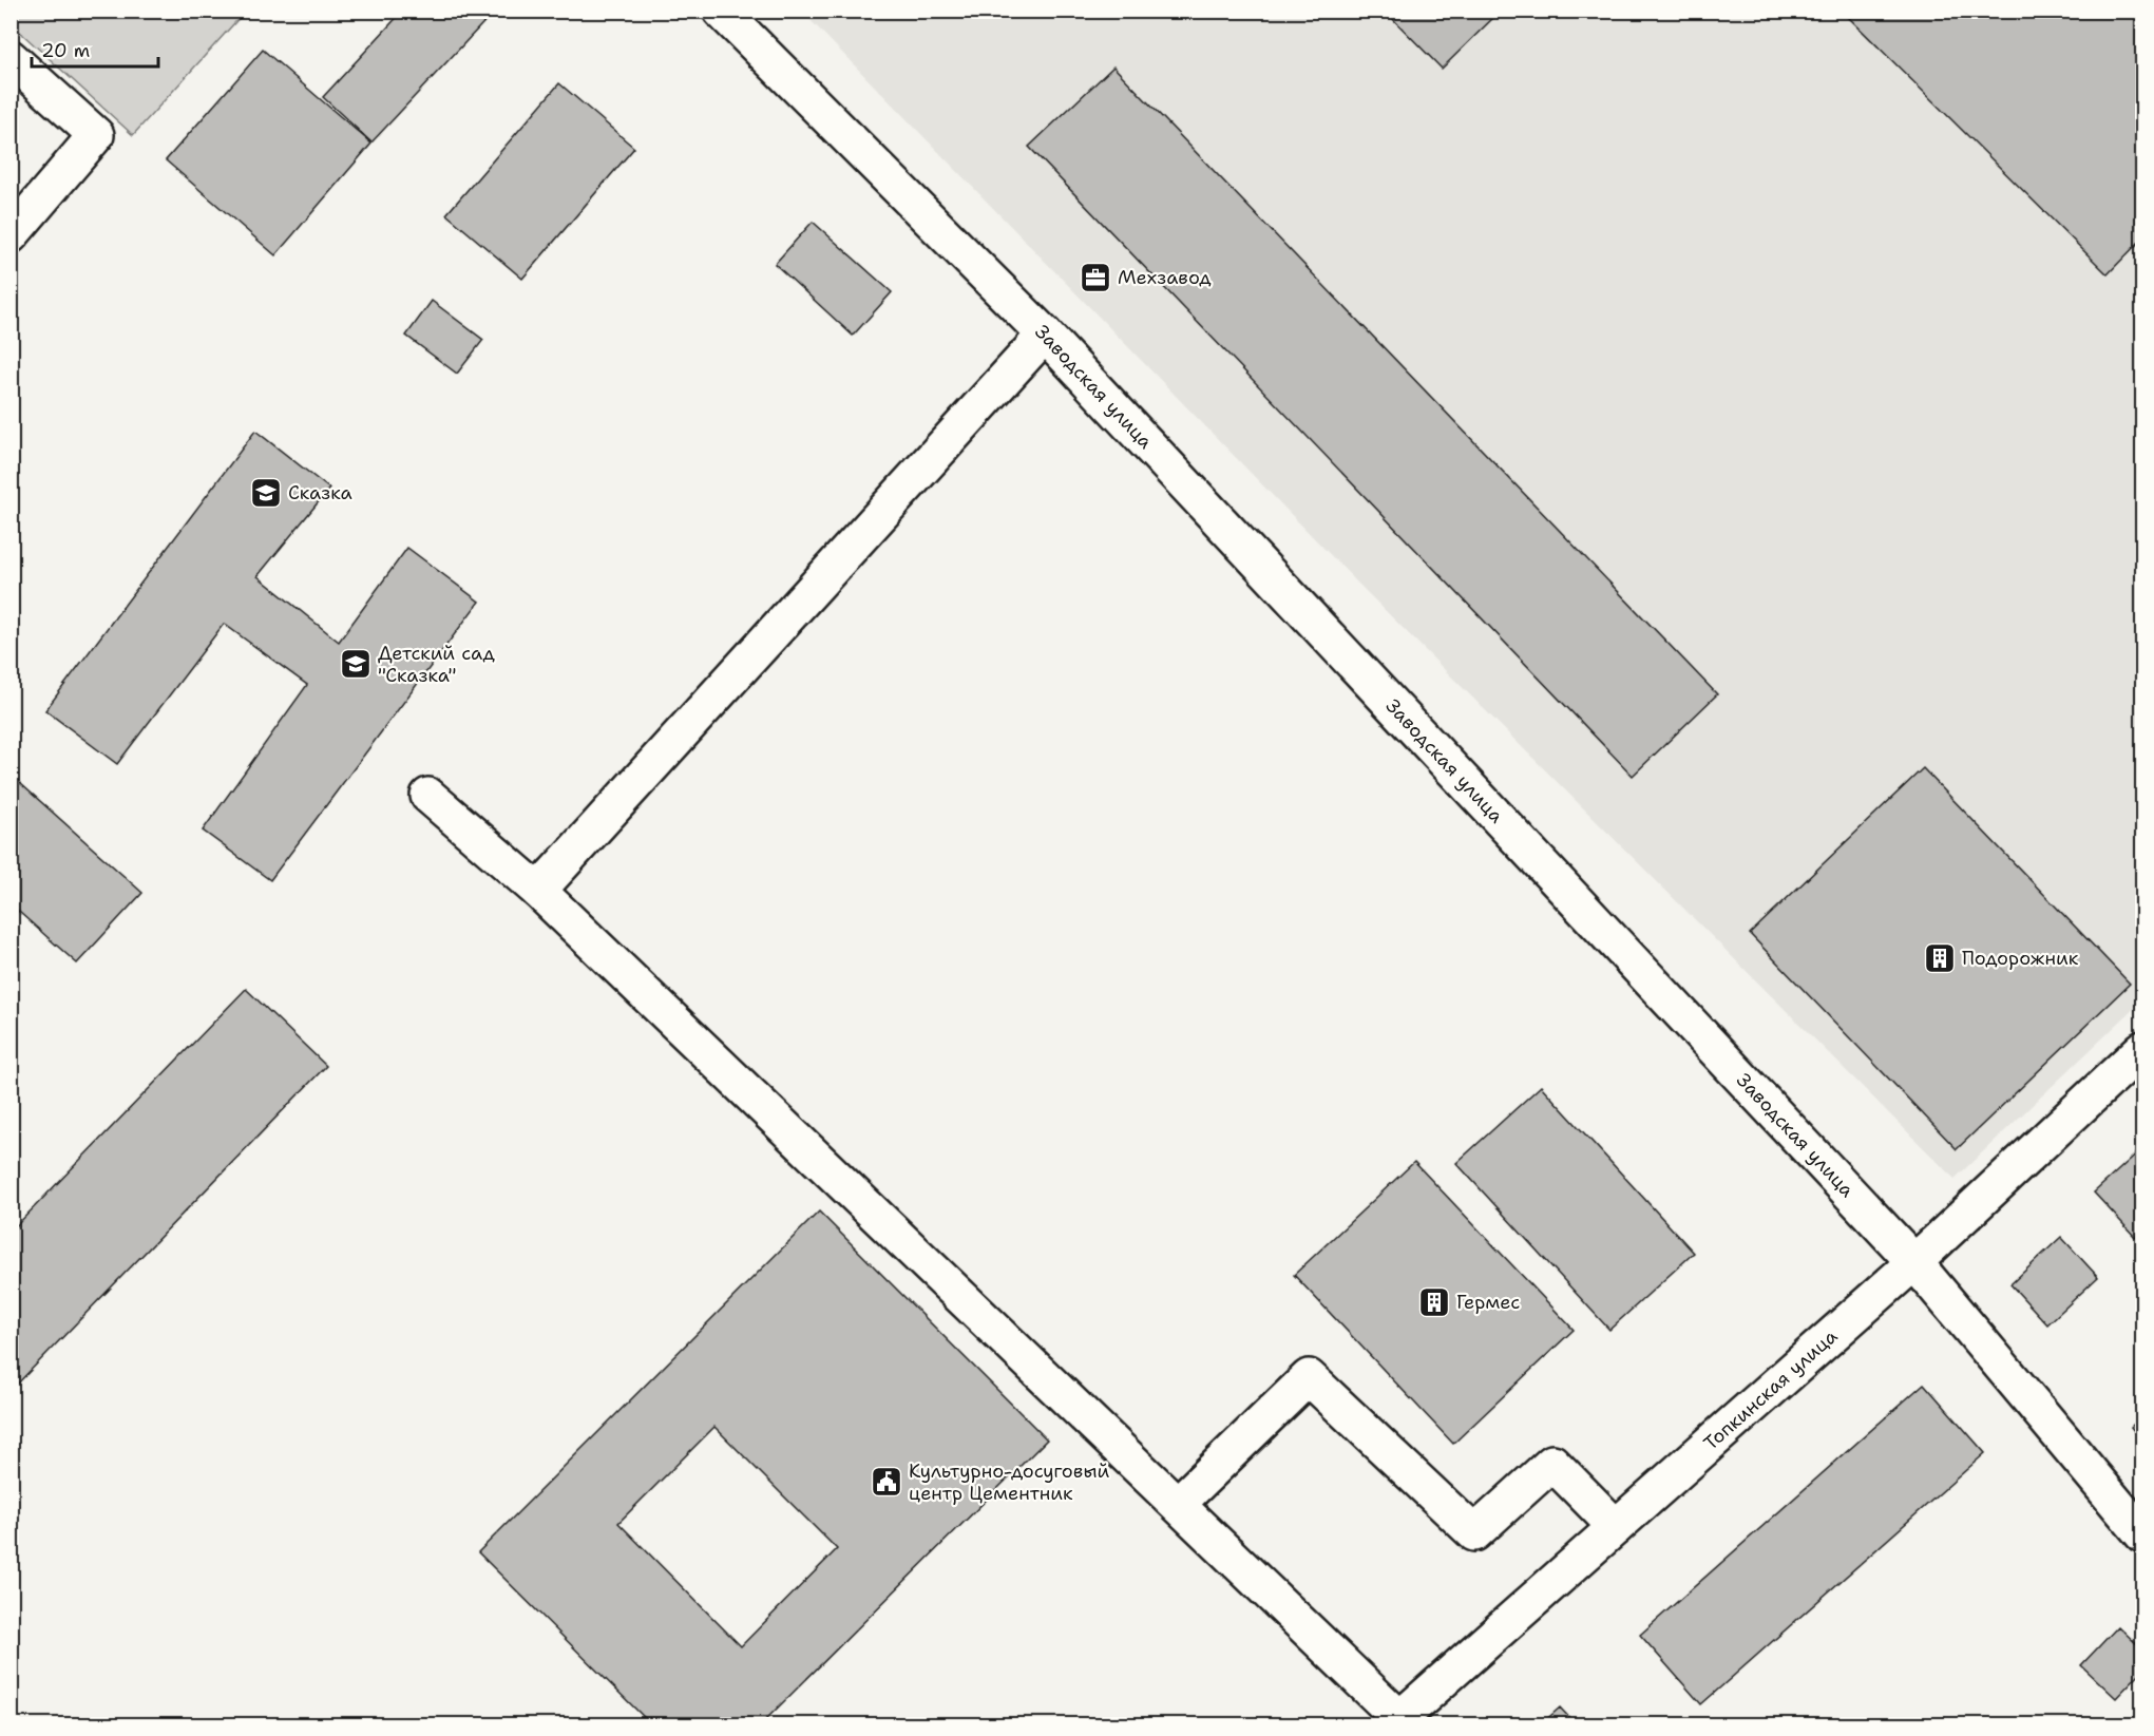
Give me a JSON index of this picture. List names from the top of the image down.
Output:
{
  "streets": {
    "street": ["Заводская улица", "Топкинская улица"]
  },
  "crossings": [
    ["Заводская улица", "Топкинская улица"]
  ],
  "places": {
    "office": ["Мехзавод"],
    "school or university": ["Сказка", "Детский сад \"Сказка\""],
    "building": ["Подорожник", "Гермес"],
    "public building": ["Культурно-досуговый центр Цементник"]
  },
  "scale_bar": "20 m"
}
